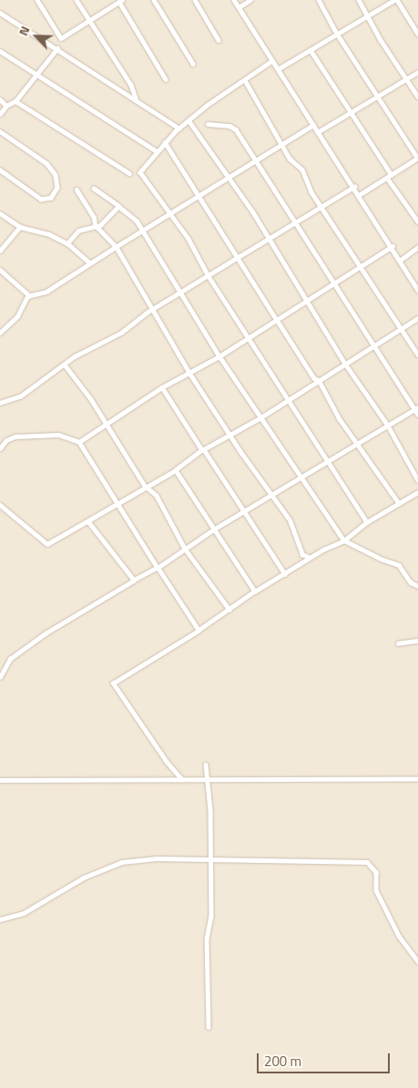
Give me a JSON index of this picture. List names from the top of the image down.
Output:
{
  "scale_bar": "200 m",
  "north": "top left"
}
